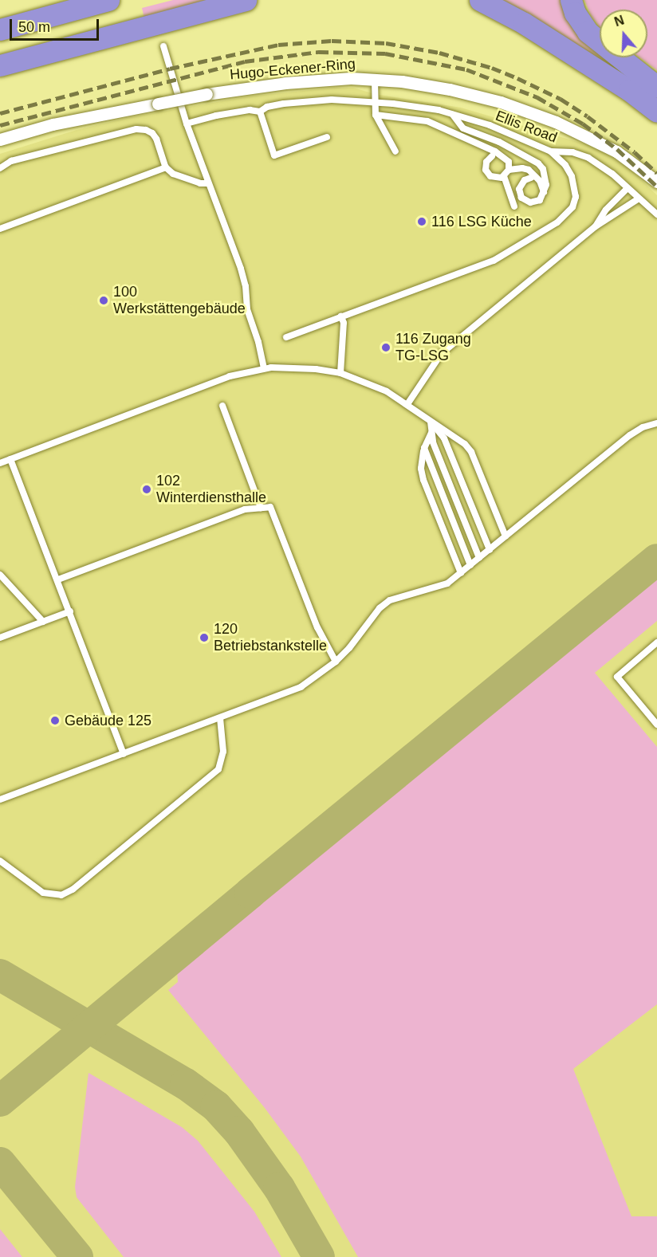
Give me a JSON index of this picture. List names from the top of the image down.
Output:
{
  "streets": {
    "street": ["Hugo-Eckener-Ring"],
    "lane": ["Ellis Road"]
  },
  "places": [
    "116 LSG Küche",
    "100 Werkstättengebäude",
    "116 Zugang TG-LSG",
    "102 Winterdiensthalle",
    "120 Betriebstankstelle",
    "Gebäude 125"
  ],
  "scale_bar": "50 m",
  "north": "top"
}
